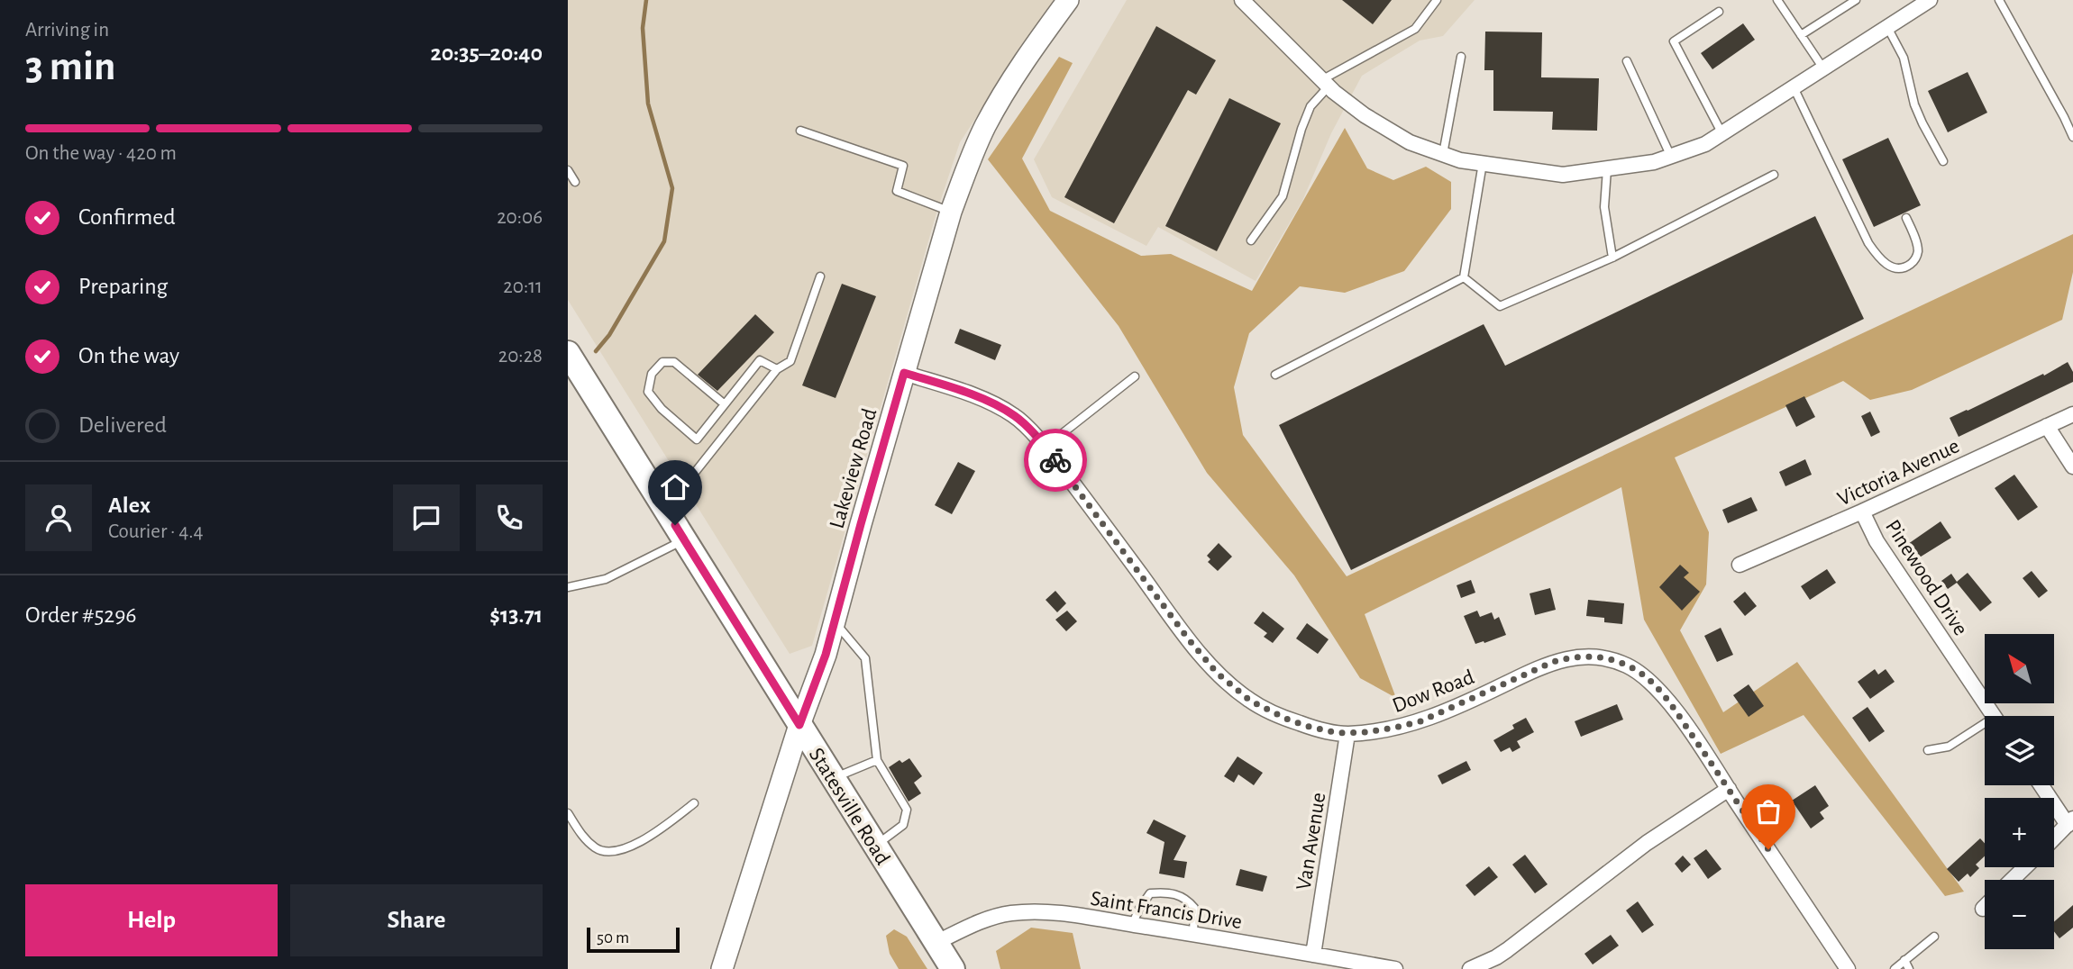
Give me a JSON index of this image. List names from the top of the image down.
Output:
{
  "streets": {
    "main road": ["Lakeview Road", "Statesville Road"],
    "street": [
      "Victoria Avenue",
      "Pinewood Drive",
      "Dow Road",
      "Van Avenue",
      "Saint Francis Drive"
    ]
  },
  "crossings": [
    ["Lakeview Road", "Dow Road"],
    ["Lakeview Road", "Statesville Road"],
    ["Victoria Avenue", "Pinewood Drive"],
    ["Dow Road", "Van Avenue"],
    ["Statesville Road", "Saint Francis Drive"],
    ["Van Avenue", "Saint Francis Drive"]
  ],
  "scale_bar": "50 m",
  "north": "top left",
  "page": {
    "heading": ["3 min", "Arriving in", "20:35–20:40"],
    "panel": [
      "Alex",
      "Courier · 4.4",
      "Order #5296",
      "$13.71"
    ],
    "bar": "On the way · 420 m",
    "list": [
      ["Confirmed", "20:06"],
      ["Preparing", "20:11"],
      ["On the way", "20:28"],
      "Delivered"
    ],
    "map_buttons": ["+", "−"],
    "buttons": ["Help", "Share"],
    "scale": "50 m"
  }
}
